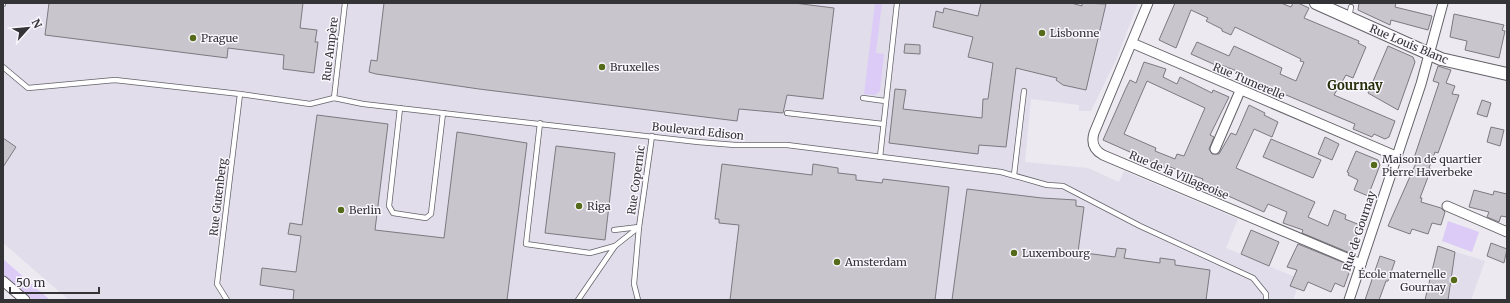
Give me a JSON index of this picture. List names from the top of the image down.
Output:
{
  "streets": {
    "street": [
      "Rue Louis Blanc",
      "Rue Tumerelle",
      "Rue de la Villageoise",
      "Rue de Gournay"
    ],
    "lane": [
      "Rue Ampère",
      "Boulevard Edison",
      "Rue Copernic",
      "Rue Gutenberg"
    ]
  },
  "crossings": [
    ["Rue Louis Blanc", "Rue de Gournay"],
    ["Rue Ampère", "Boulevard Edison"],
    ["Rue Tumerelle", "Rue de la Villageoise"],
    ["Rue Tumerelle", "Rue de Gournay"],
    ["Boulevard Edison", "Rue Copernic"],
    ["Rue de la Villageoise", "Rue de Gournay"]
  ],
  "districts": ["Gournay"],
  "places": [
    "Lisbonne",
    "Prague",
    "Bruxelles",
    "Maison de quartier Pierre Haverbeke",
    "Riga",
    "Berlin",
    "Luxembourg",
    "Amsterdam",
    "École maternelle Gournay"
  ],
  "scale_bar": "50 m",
  "north": "top right"
}
